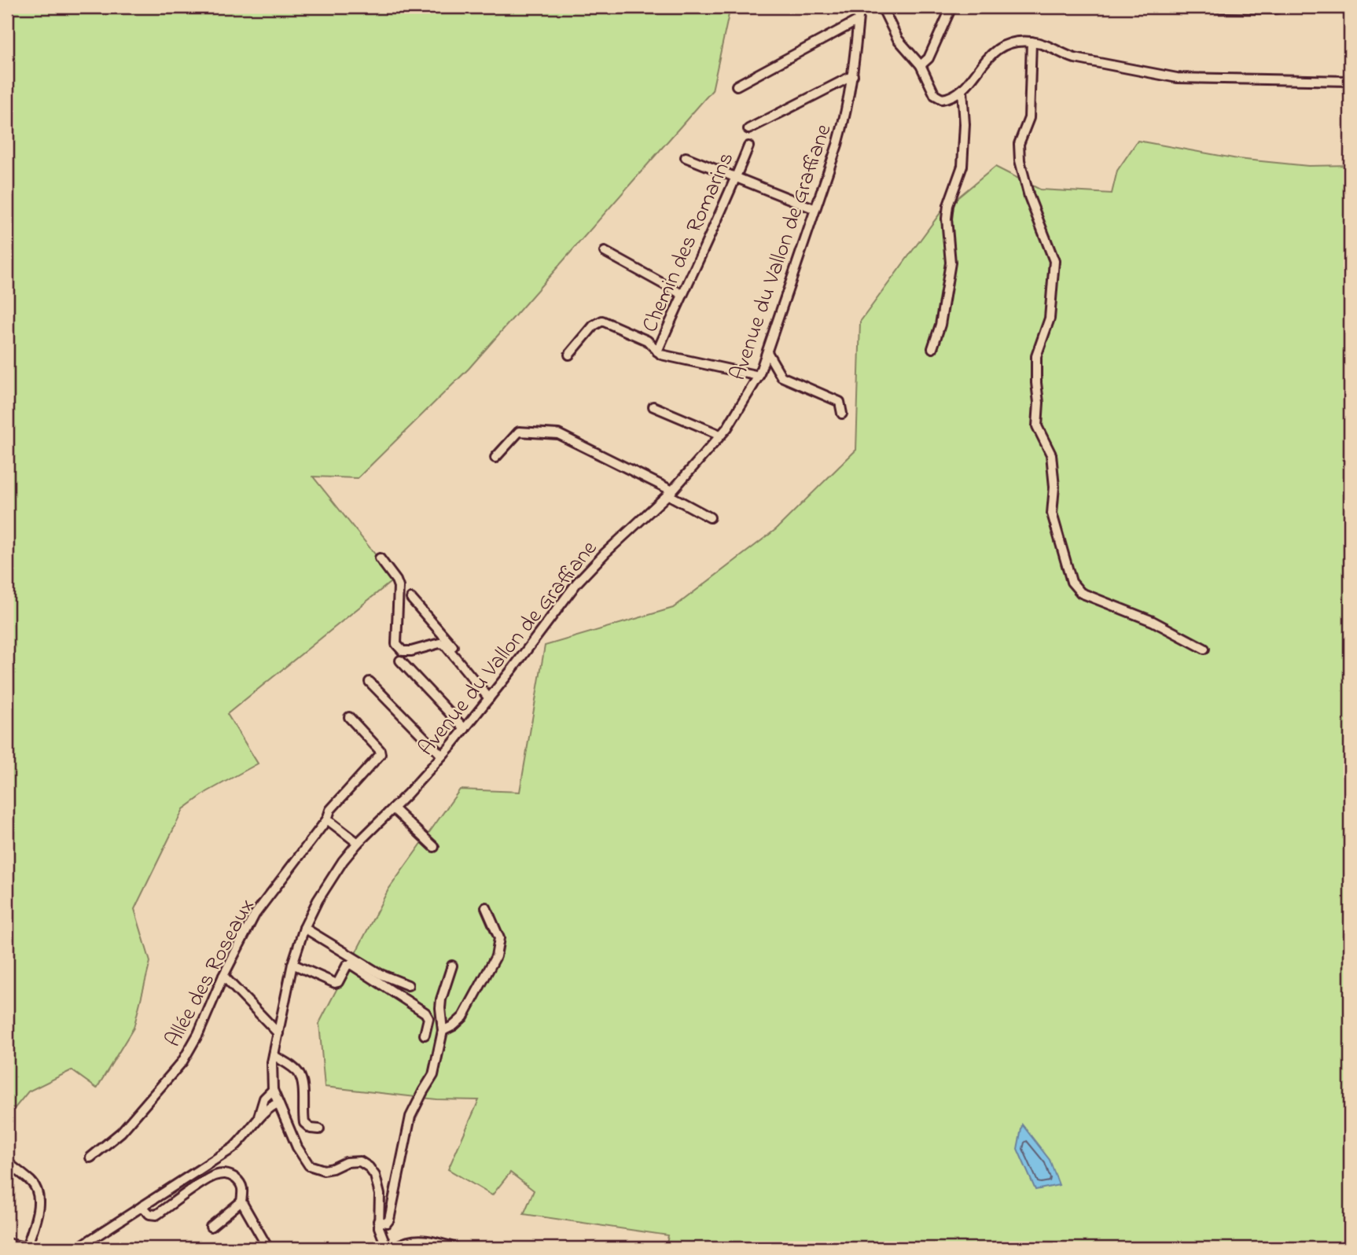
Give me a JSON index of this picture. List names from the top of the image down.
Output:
{
  "streets": {
    "street": ["Chemin des Romarins", "Avenue du Vallon de Graffiane", "Allée des Roseaux"]
  },
  "crossings": [
    ["Chemin des Romarins", "Avenue du Vallon de Graffiane"]
  ]
}
